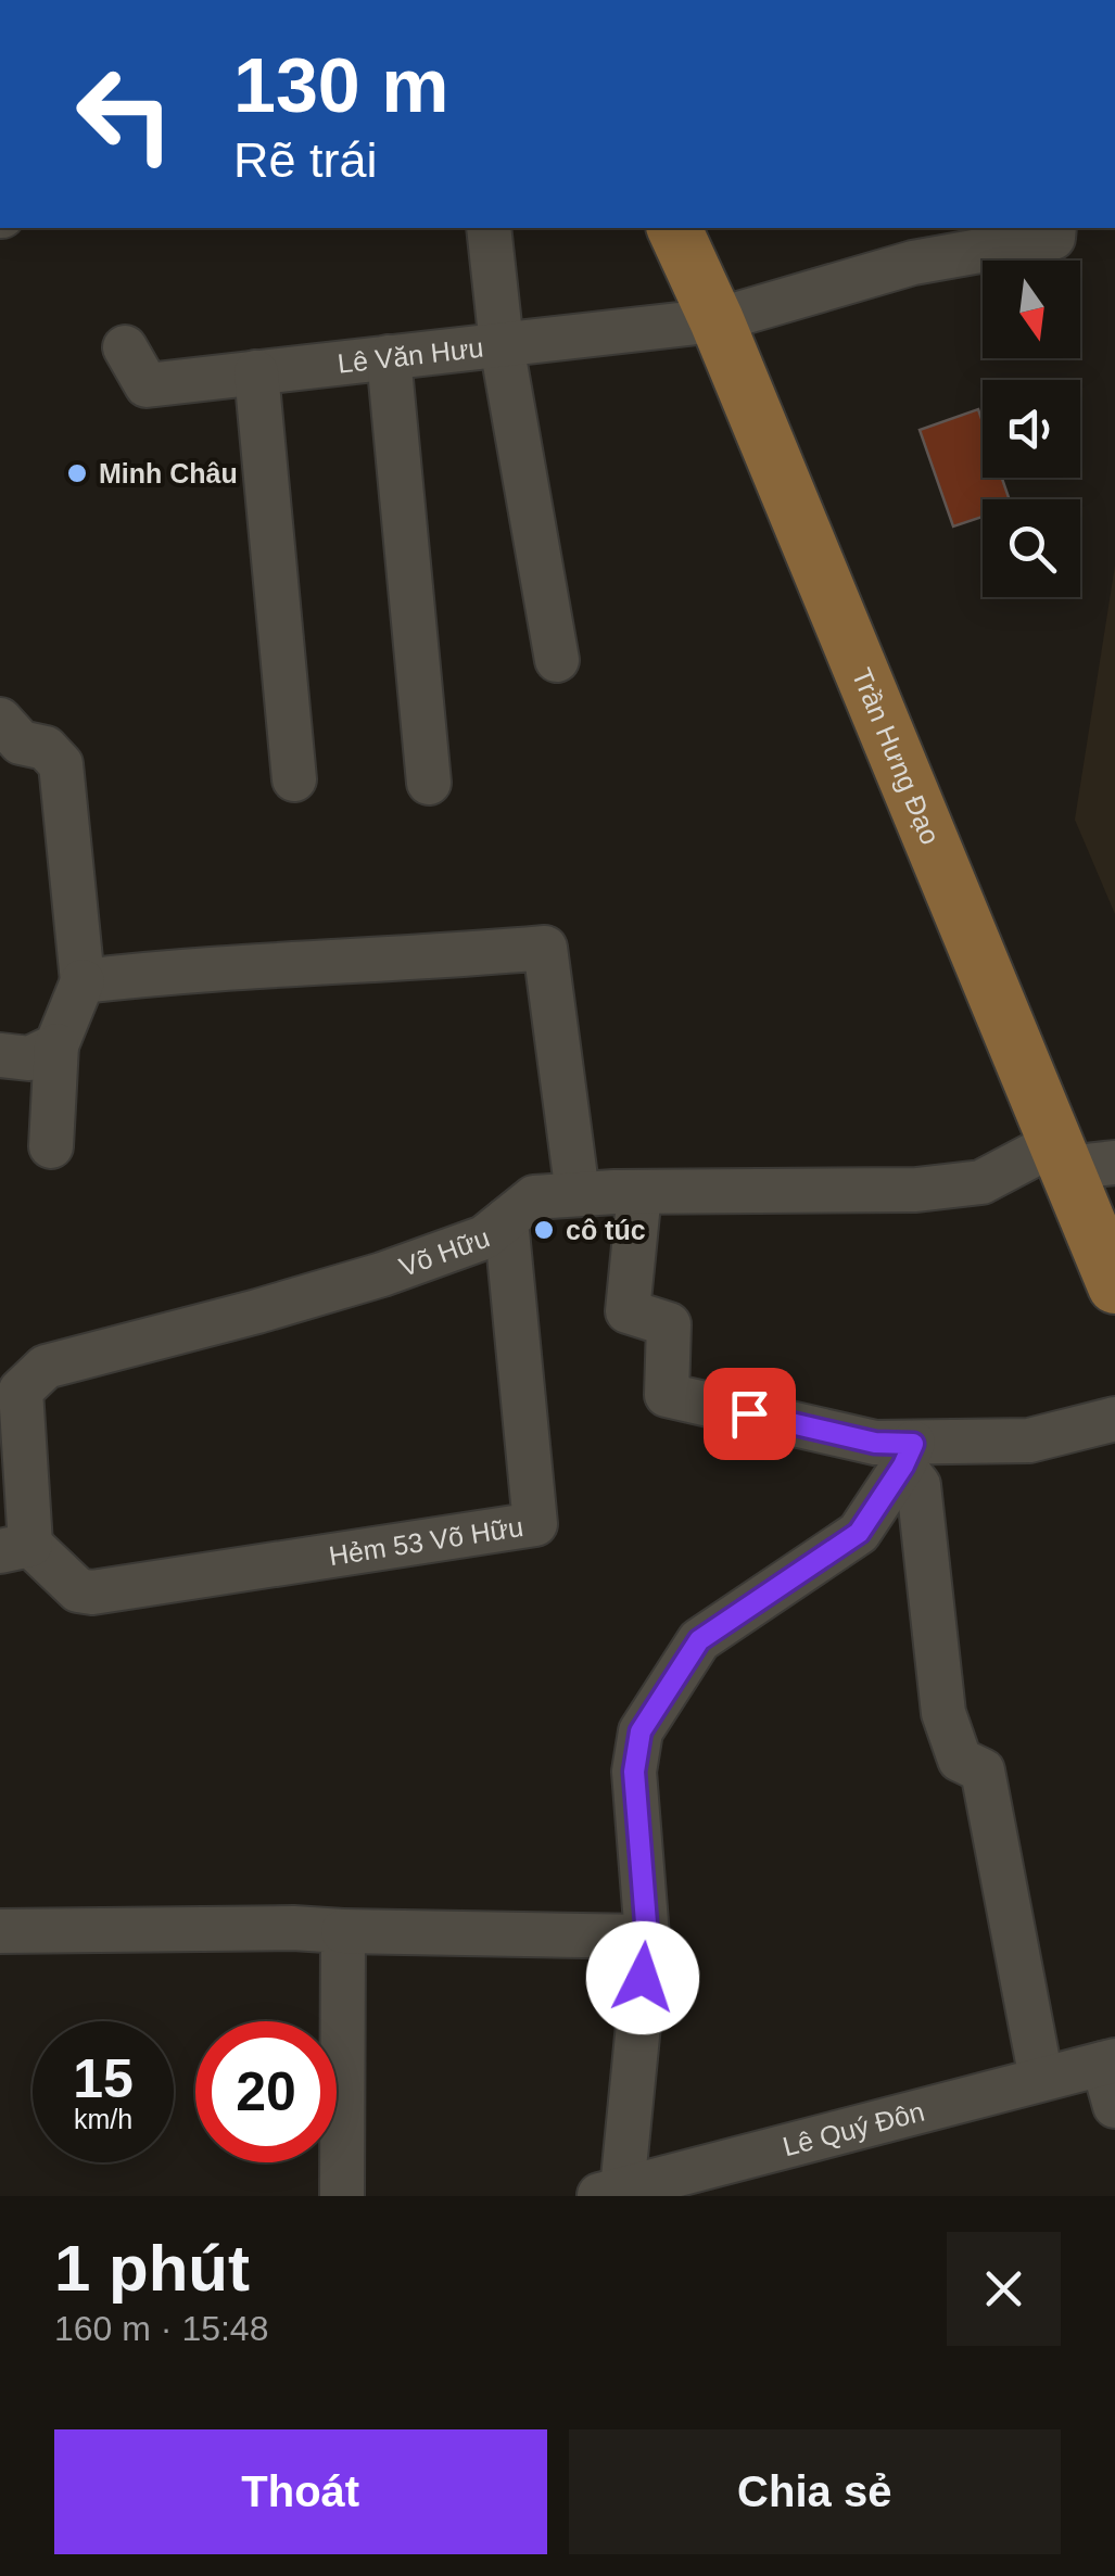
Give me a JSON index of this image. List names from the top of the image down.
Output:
{
  "streets": {
    "main road": ["Trần Hưng Đạo"],
    "street": [
      "Lê Văn Hưu",
      "Võ Hữu",
      "Hẻm 53 Võ Hữu",
      "Lê Quý Đôn"
    ]
  },
  "crossings": [
    ["Lê Văn Hưu", "Trần Hưng Đạo"],
    ["Trần Hưng Đạo", "Võ Hữu"],
    ["Võ Hữu", "Hẻm 53 Võ Hữu"]
  ],
  "places": ["Minh Châu", "cô túc"],
  "north": "bottom",
  "page": {
    "turn": ["130 m", "Rẽ trái"],
    "speed": "15 km/h",
    "limit": "20",
    "heading": ["1 phút", "160 m · 15:48"],
    "buttons": ["Thoát", "Chia sẻ"]
  }
}
